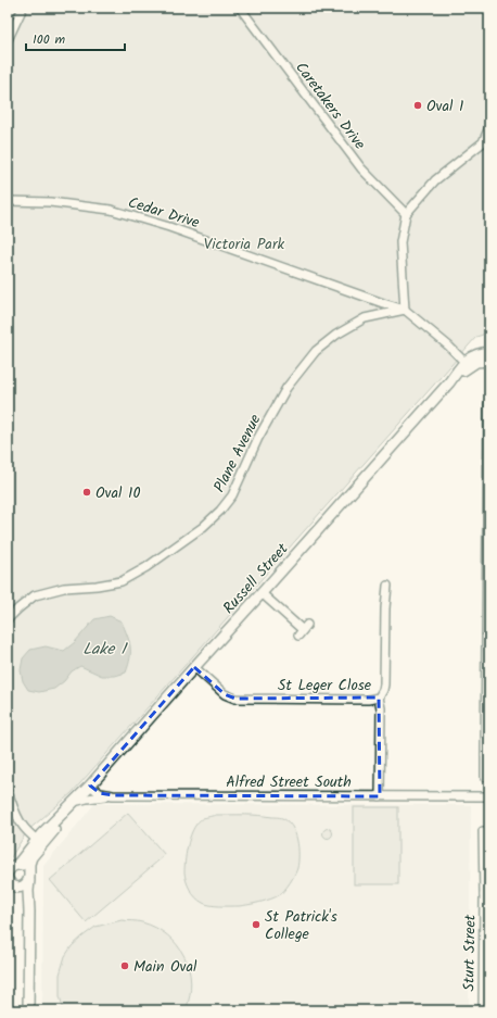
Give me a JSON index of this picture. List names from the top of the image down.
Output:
{
  "streets": {
    "main road": ["Russell Street"],
    "street": [
      "Caretakers Drive",
      "Cedar Drive",
      "Plane Avenue",
      "St Leger Close",
      "Alfred Street South",
      "Sturt Street"
    ]
  },
  "crossings": [
    ["Cedar Drive", "Plane Avenue"],
    ["Russell Street", "St Leger Close"],
    ["Russell Street", "Alfred Street South"]
  ],
  "water": ["Lake 1"],
  "parks": ["Victoria Park"],
  "places": [
    "Oval 1",
    "Oval 10",
    "St Patrick's College",
    "Main Oval"
  ],
  "scale_bar": "100 m"
}
